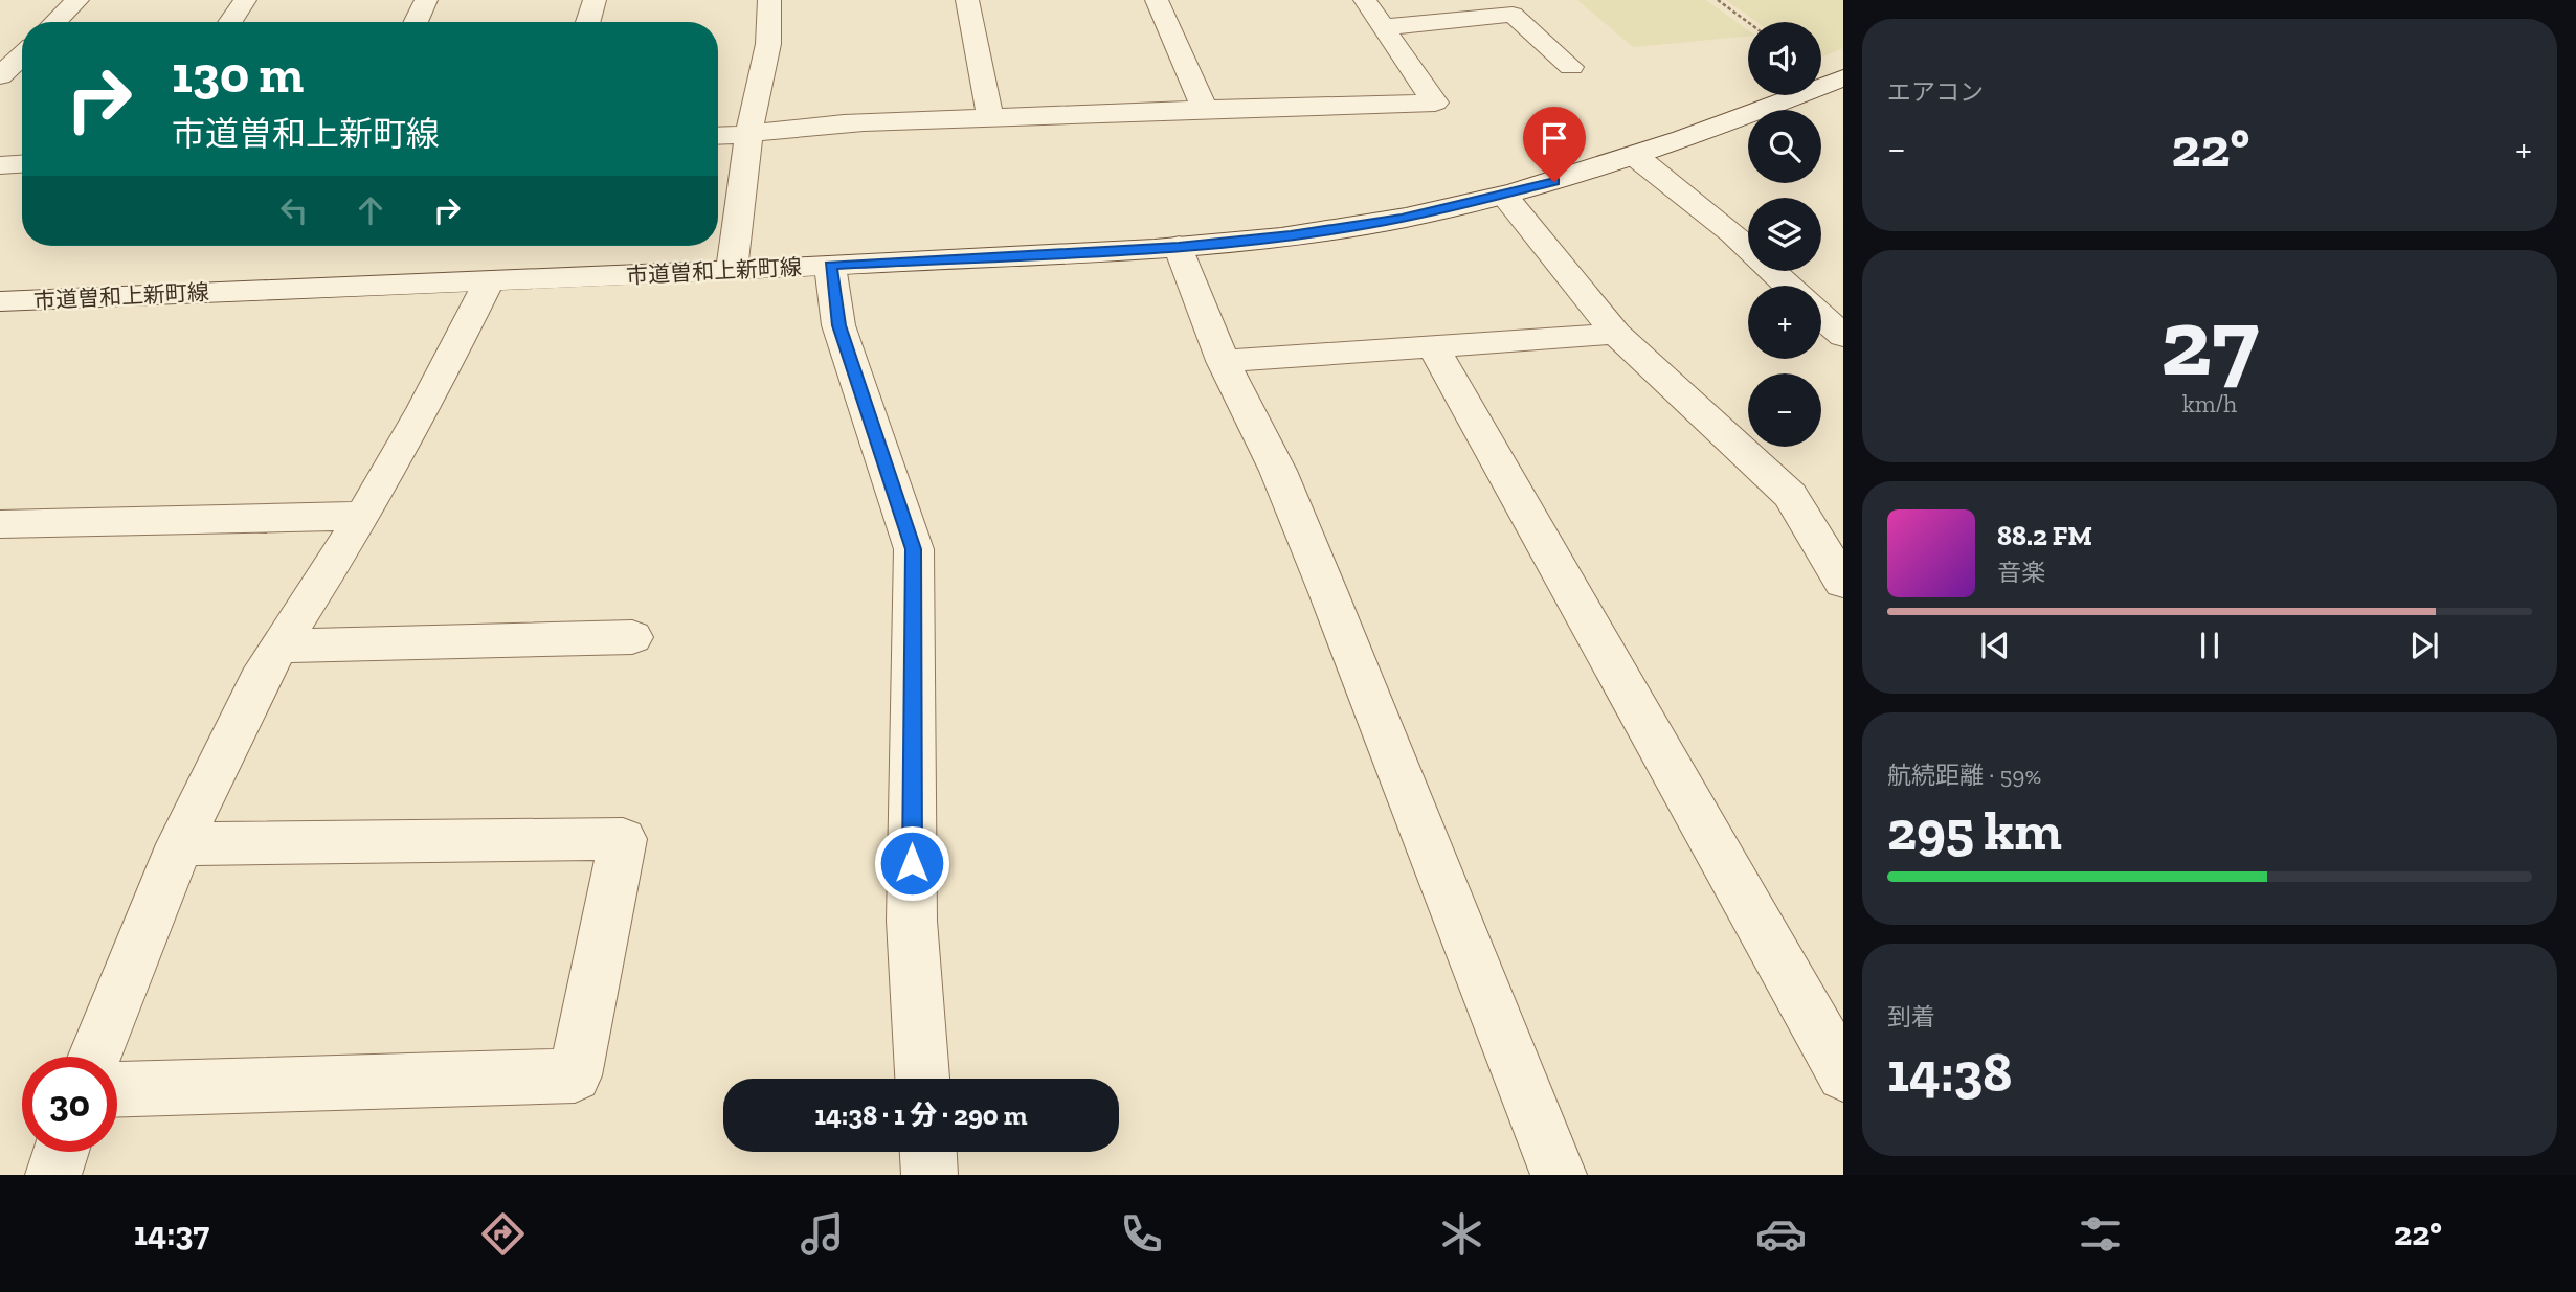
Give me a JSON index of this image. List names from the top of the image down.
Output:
{
  "streets": {
    "street": ["市道曽和上新町線"]
  },
  "page": {
    "tile": [
      "エアコン",
      ["27", "km/h"],
      ["航続距離 · 59%", "295 km"],
      ["到着", "14:38"]
    ],
    "map_buttons": ["+", "−"],
    "turn": ["130 m", "市道曽和上新町線"],
    "heat": ["−", "22°", "+"],
    "song": ["88.2 FM", "音楽"],
    "limit": "30",
    "trip": "14:38 · 1 分 · 290 m",
    "tabs": ["14:37", "22°"]
  }
}
